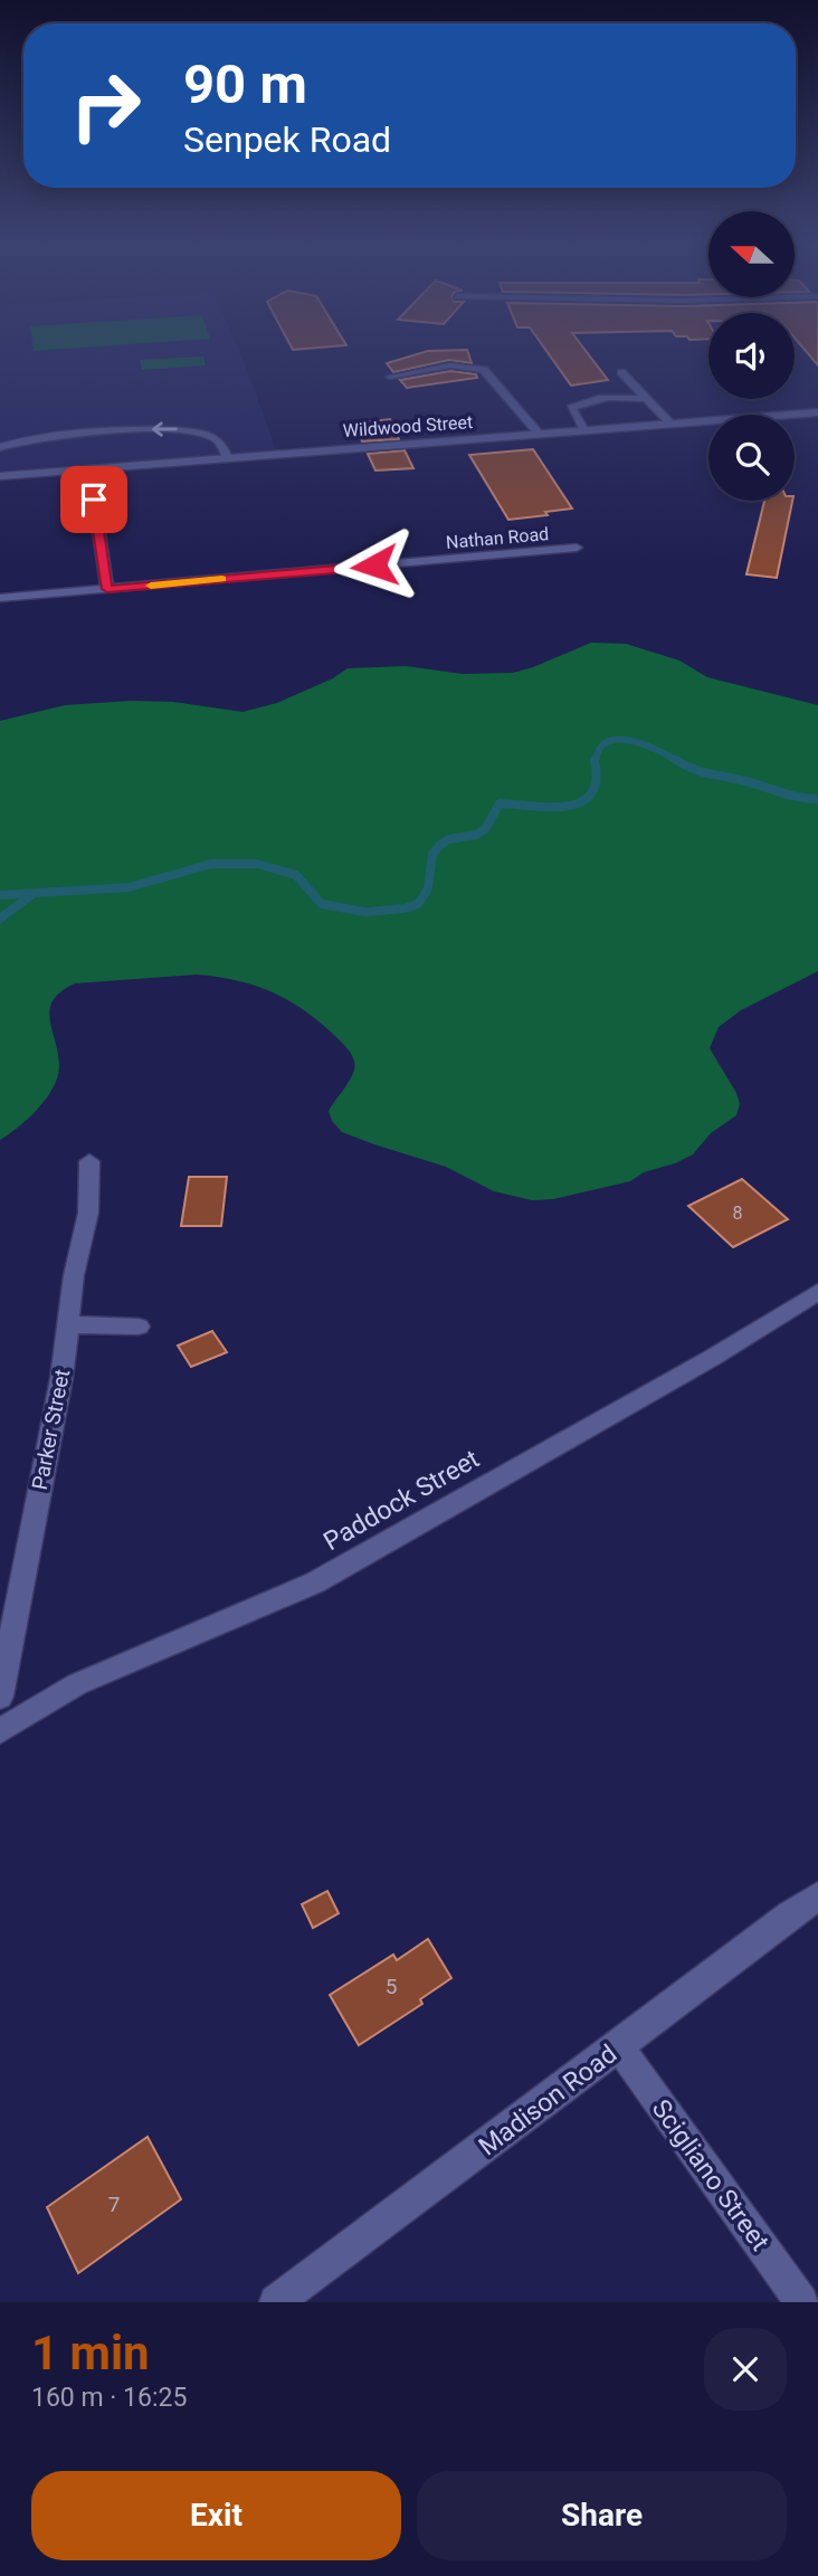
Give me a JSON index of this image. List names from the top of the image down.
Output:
{
  "streets": {
    "street": [
      "Wildwood Street",
      "Nathan Road",
      "Parker Street",
      "Paddock Street",
      "Madison Road",
      "Scigliano Street"
    ]
  },
  "crossings": [
    ["Madison Road", "Scigliano Street"]
  ],
  "house_numbers": ["8", "5", "7"],
  "north": "left",
  "page": {
    "turn": ["90 m", "Senpek Road"],
    "heading": ["1 min", "160 m · 16:25"],
    "buttons": ["Exit", "Share"]
  }
}
